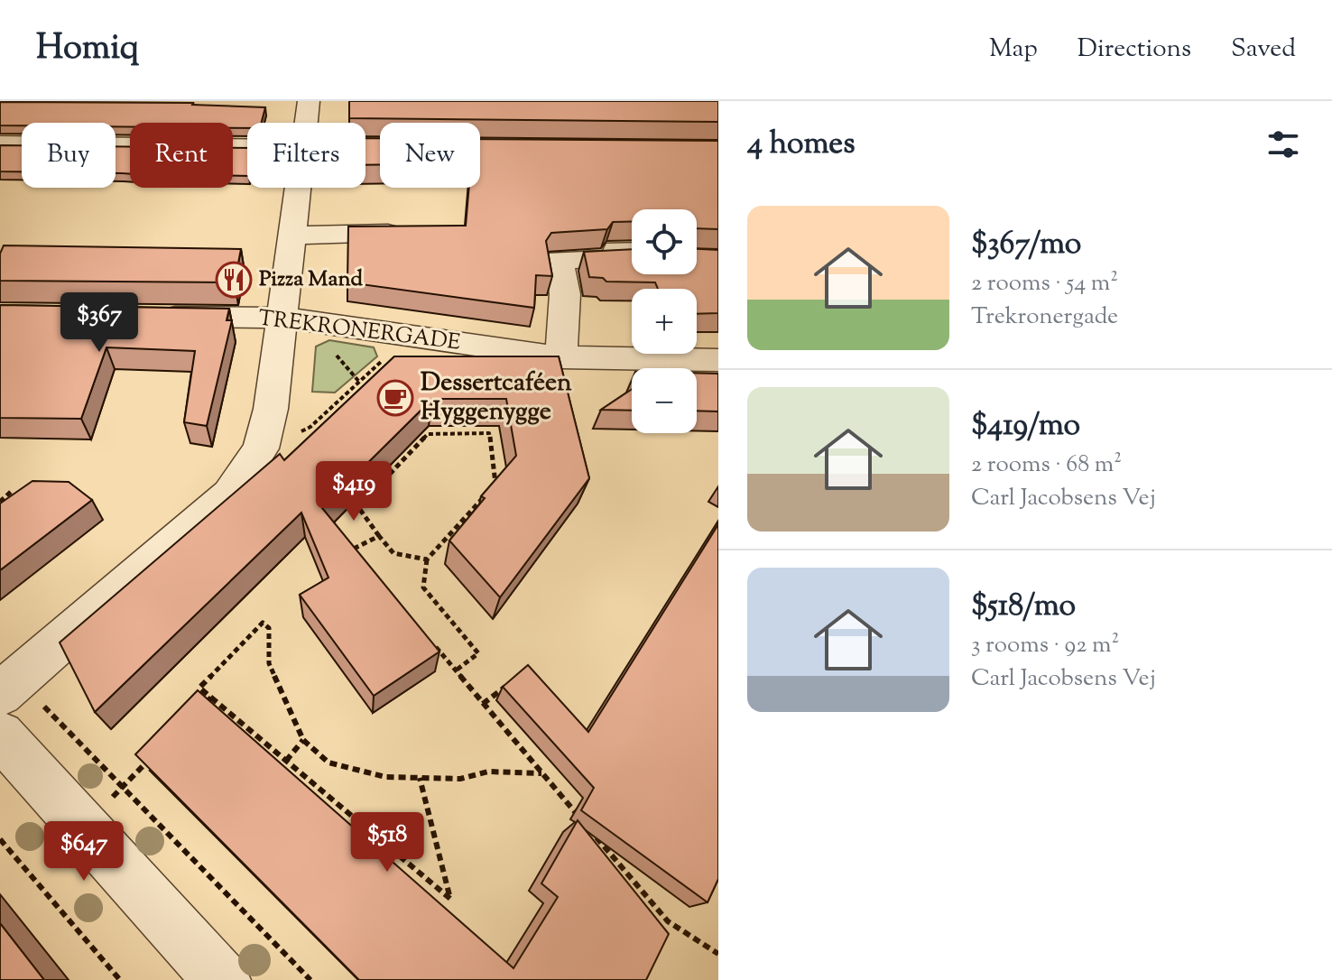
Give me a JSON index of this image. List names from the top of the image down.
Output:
{
  "streets": {
    "street": ["TREKRONERGADE"]
  },
  "places": {
    "restaurant": ["Pizza Mand"],
    "cafe": ["Dessertcaféen Hyggenygge"]
  },
  "page": {
    "header": "Homiq",
    "nav": ["Map", "Directions", "Saved"],
    "heading": "4 homes",
    "chip": [
      "Buy",
      "Rent",
      "Filters",
      "New"
    ],
    "list": [
      {
        "name": "$367/mo",
        "note": "2 rooms · 54 m² · Trekronergade"
      },
      {
        "name": "$419/mo",
        "note": "2 rooms · 68 m² · Carl Jacobsens Vej"
      },
      {
        "name": "$518/mo",
        "note": "3 rooms · 92 m² · Carl Jacobsens Vej"
      }
    ],
    "map_buttons": ["+", "−"],
    "price": [
      "$367",
      "$419",
      "$518",
      "$647"
    ]
  }
}
